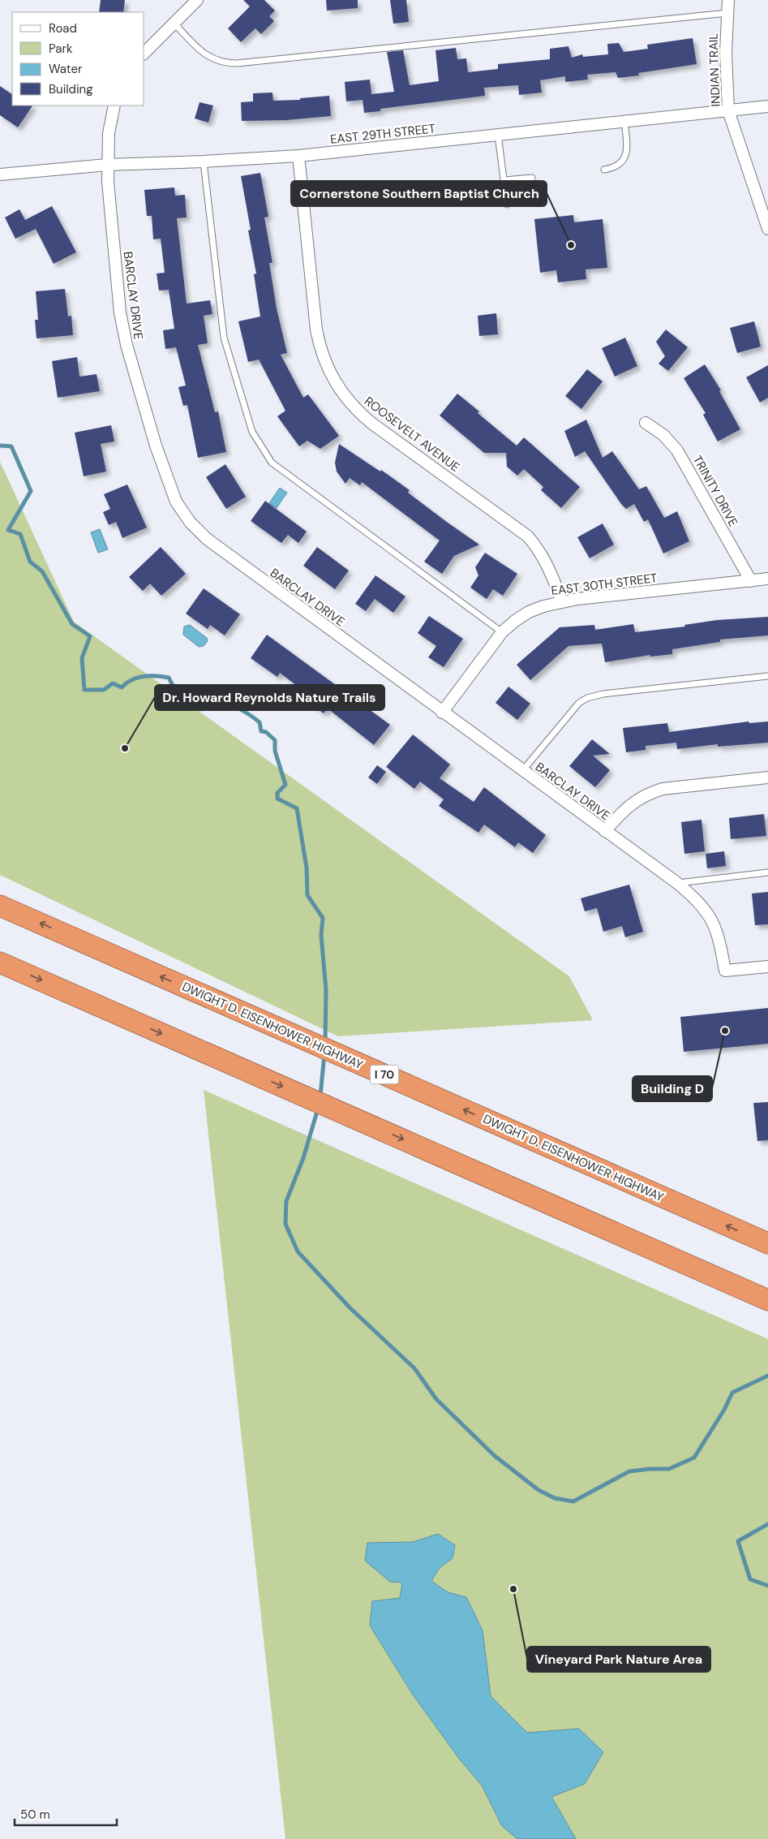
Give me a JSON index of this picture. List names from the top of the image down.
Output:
{
  "streets": {
    "highway": ["DWIGHT D. EISENHOWER HIGHWAY", "I 70"],
    "street": [
      "INDIAN TRAIL",
      "EAST 29TH STREET",
      "BARCLAY DRIVE",
      "ROOSEVELT AVENUE",
      "TRINITY DRIVE",
      "EAST 30TH STREET"
    ]
  },
  "crossings": [
    ["INDIAN TRAIL", "EAST 29TH STREET"],
    ["EAST 29TH STREET", "BARCLAY DRIVE"],
    ["EAST 29TH STREET", "ROOSEVELT AVENUE"],
    ["BARCLAY DRIVE", "EAST 30TH STREET"],
    ["ROOSEVELT AVENUE", "EAST 30TH STREET"],
    ["TRINITY DRIVE", "EAST 30TH STREET"]
  ],
  "places": [
    "Cornerstone Southern Baptist Church",
    "Dr. Howard Reynolds Nature Trails",
    "Building D",
    "Vineyard Park Nature Area"
  ],
  "legend": [
    "Road",
    "Park",
    "Water",
    "Building"
  ],
  "scale_bar": "50 m"
}
